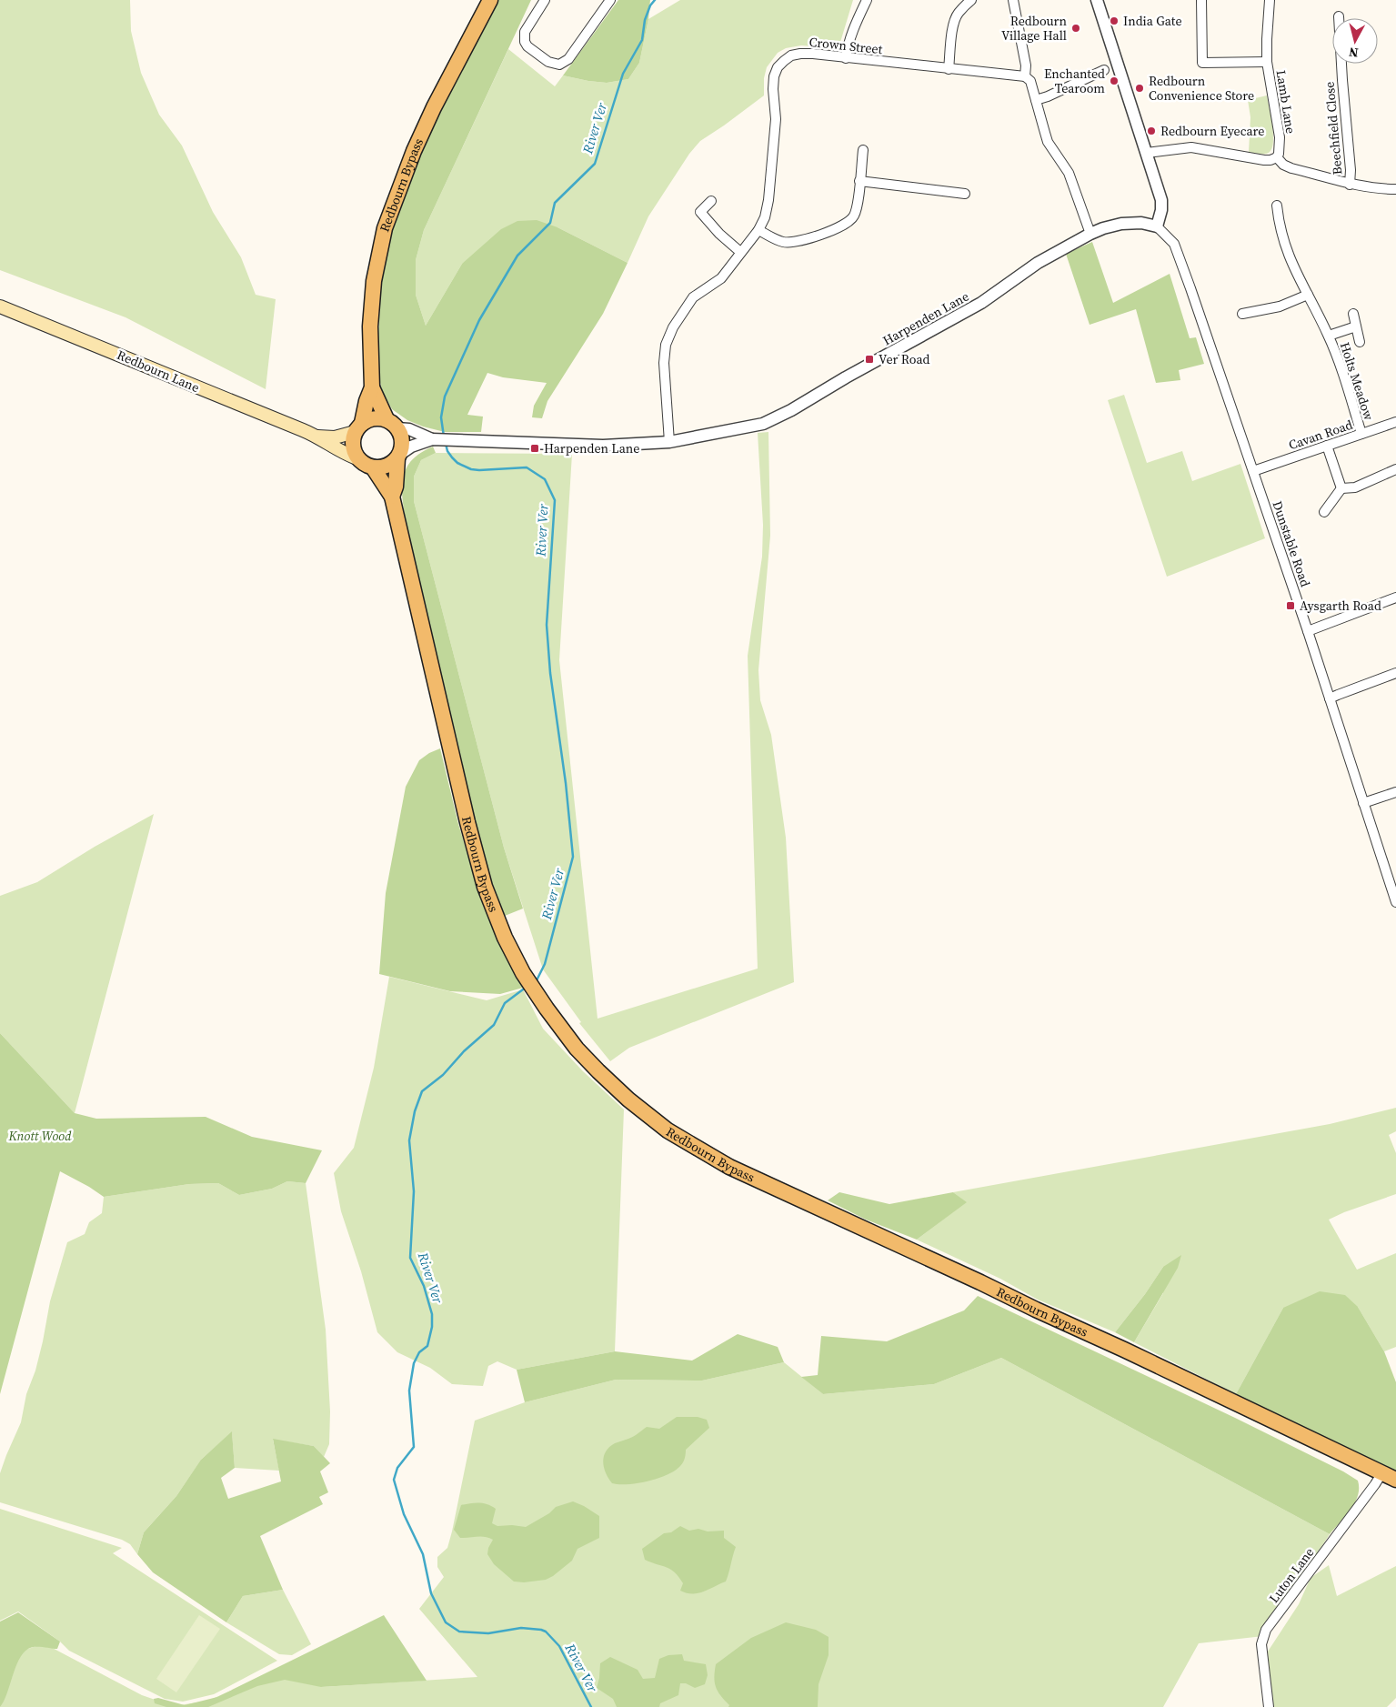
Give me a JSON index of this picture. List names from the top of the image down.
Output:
{
  "streets": {
    "main road": ["Redbourn Bypass", "Redbourn Lane"],
    "street": [
      "Crown Street",
      "Lamb Lane",
      "Beechfield Close",
      "Harpenden Lane",
      "Holts Meadow",
      "Cavan Road",
      "Dunstable Road",
      "Luton Lane"
    ]
  },
  "crossings": [
    ["Redbourn Bypass", "Harpenden Lane"],
    ["Redbourn Bypass", "Redbourn Lane"],
    ["Redbourn Bypass", "Luton Lane"],
    ["Harpenden Lane", "Redbourn Lane"],
    ["Harpenden Lane", "Dunstable Road"],
    ["Holts Meadow", "Cavan Road"],
    ["Cavan Road", "Dunstable Road"]
  ],
  "water": ["River Ver"],
  "parks": ["Knott Wood"],
  "places": {
    "other": [
      "India Gate",
      "Redbourn Village Hall",
      "Enchanted Tearoom",
      "Redbourn Convenience Store",
      "Redbourn Eyecare"
    ],
    "transit": ["Ver Road", "Harpenden Lane", "Aysgarth Road"]
  },
  "north": "bottom"
}
